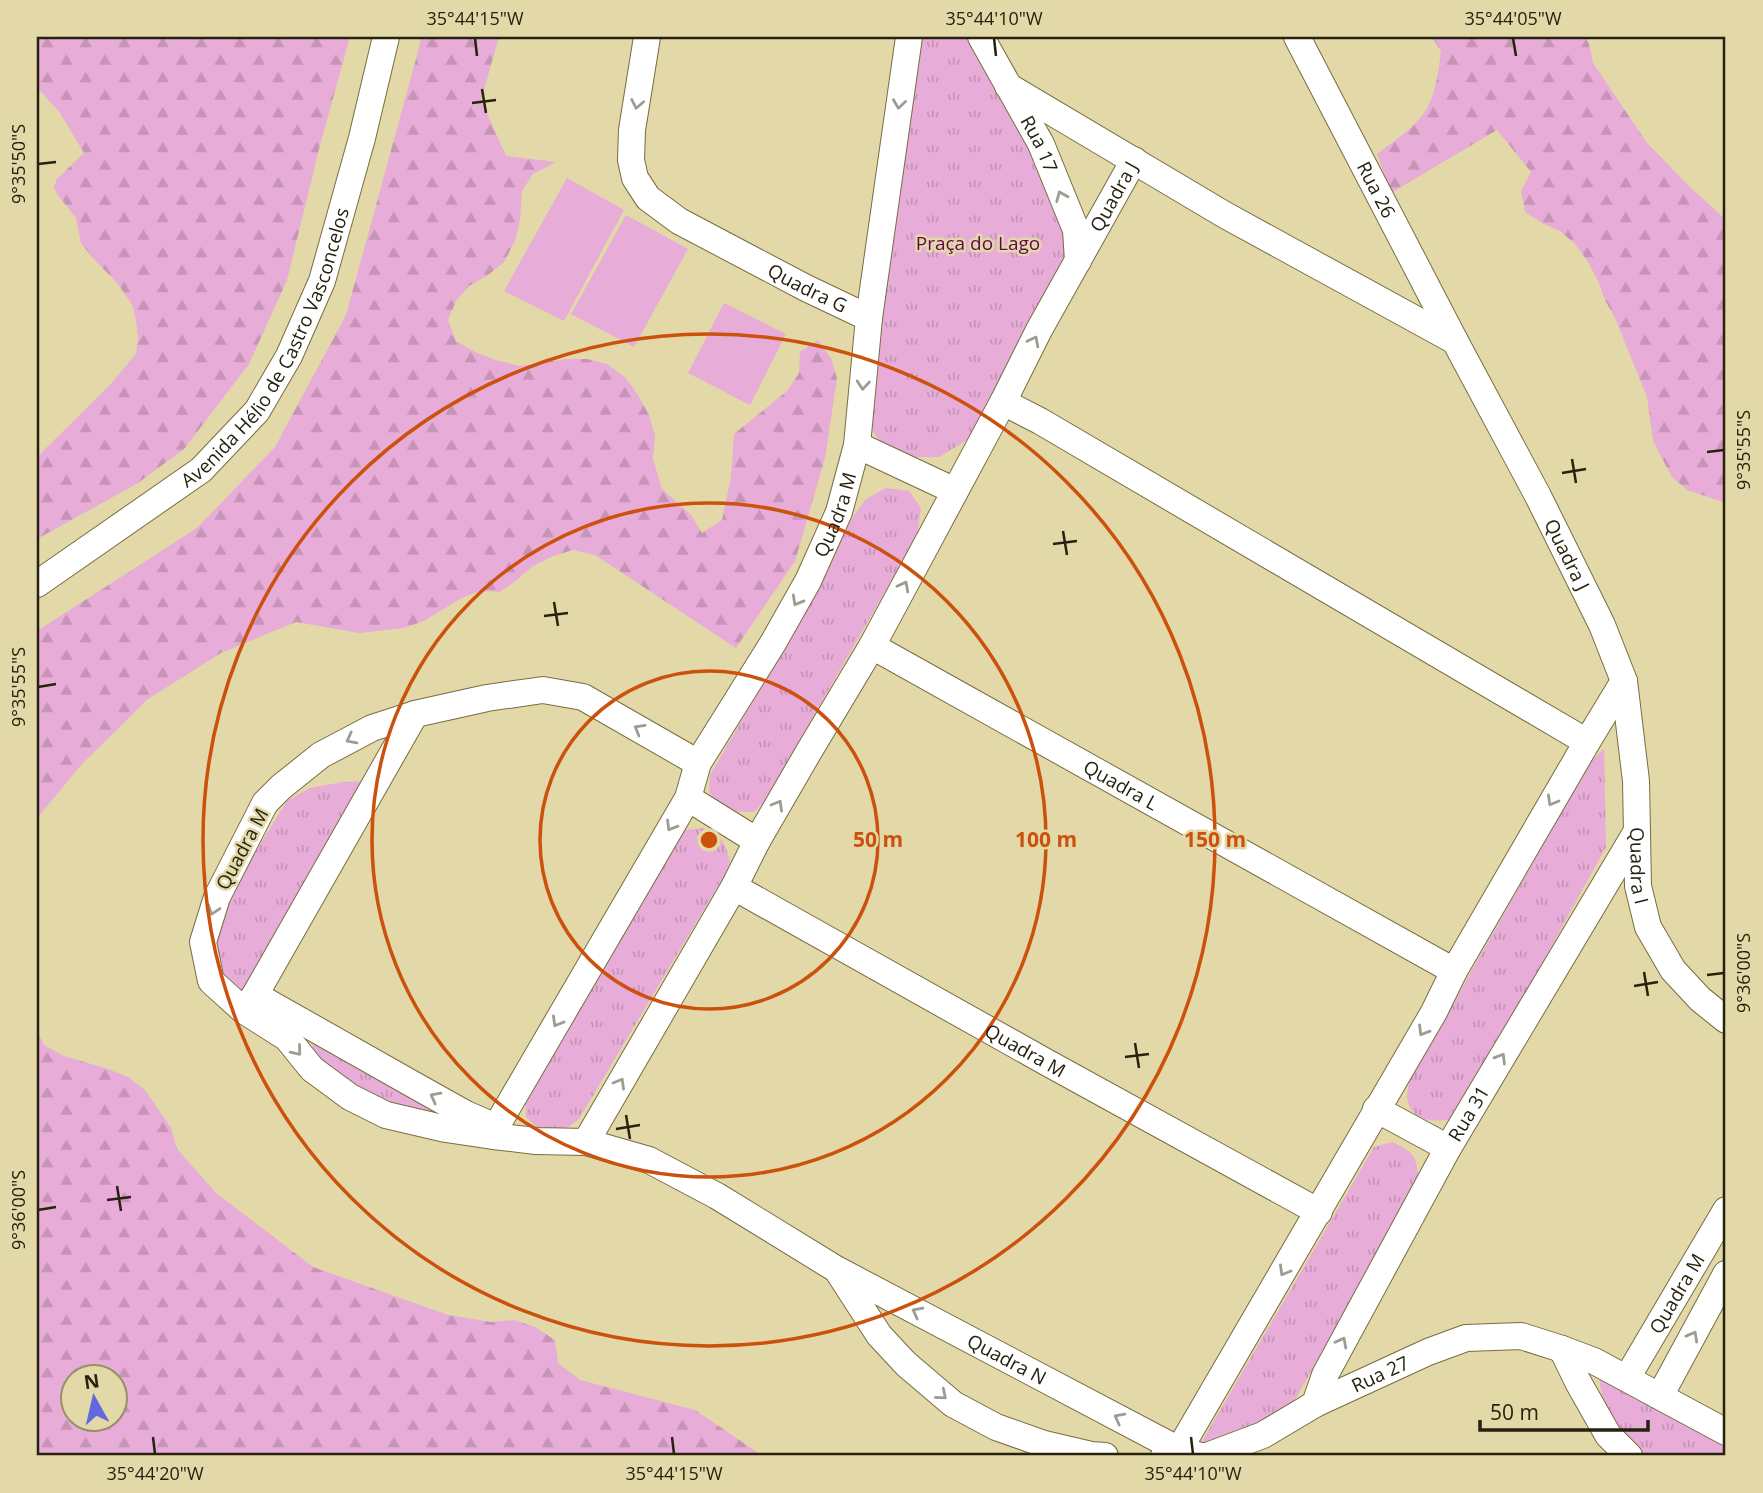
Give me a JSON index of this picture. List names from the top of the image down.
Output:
{
  "streets": {
    "street": [
      "Rua 17",
      "Rua 26",
      "Quadra J",
      "Quadra G",
      "Avenida Hélio de Castro Vasconcelos",
      "Quadra M",
      "Quadra L",
      "Quadra I",
      "Rua 31",
      "Quadra N",
      "Rua 27"
    ]
  },
  "crossings": [
    ["Rua 17", "Quadra J"],
    ["Rua 26", "Quadra J"],
    ["Quadra J", "Quadra I"],
    ["Quadra G", "Quadra M"],
    ["Quadra M", "Quadra N"],
    ["Quadra I", "Rua 31"],
    ["Rua 31", "Rua 27"]
  ],
  "one_way": ["Rua 17", "Quadra G"],
  "parks": ["Praça do Lago"],
  "scale_bar": "50 m",
  "north": "top",
  "coordinates": [
    "35°44'15\"W",
    "35°44'10\"W",
    "35°44'05\"W",
    "9°35'50\"S",
    "9°35'55\"S",
    "9°36'00\"S",
    "35°44'20\"W"
  ],
  "rings": ["50 m", "100 m", "150 m"]
}
